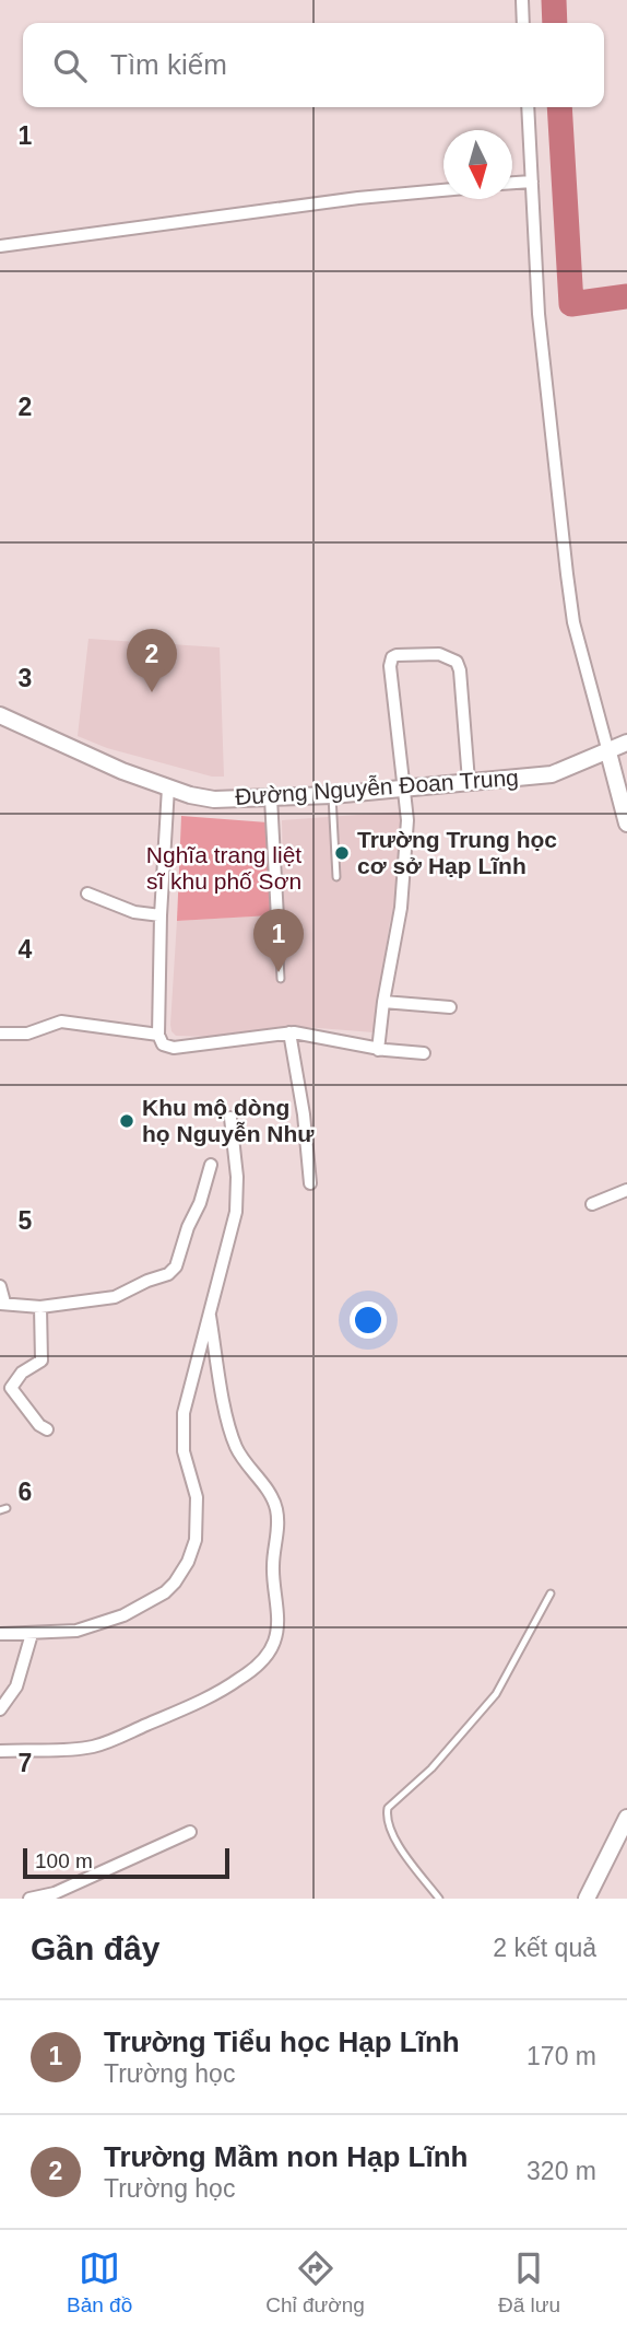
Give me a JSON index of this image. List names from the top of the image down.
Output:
{
  "streets": {
    "street": ["Đường Nguyễn Đoan Trung"]
  },
  "parks": ["Nghĩa trang liệt sĩ khu phố Sơn"],
  "places": ["Trường Trung học cơ sở Hạp Lĩnh", "Khu mộ dòng họ Nguyễn Như"],
  "scale_bar": "100 m",
  "north": "bottom",
  "page": {
    "search": "Tìm kiếm",
    "pins": ["2", "1"],
    "scale": "100 m",
    "heading": ["Gần đây", "2 kết quả"],
    "list": [
      {
        "mark": "1",
        "name": "Trường Tiểu học Hạp Lĩnh",
        "note": "Trường học",
        "value": "170 m"
      },
      {
        "mark": "2",
        "name": "Trường Mầm non Hạp Lĩnh",
        "note": "Trường học",
        "value": "320 m"
      }
    ],
    "nav": ["Bản đồ", "Chỉ đường", "Đã lưu"]
  },
  "grid": {
    "rows": [
      "1",
      "2",
      "3",
      "4",
      "5",
      "6",
      "7"
    ]
  }
}
